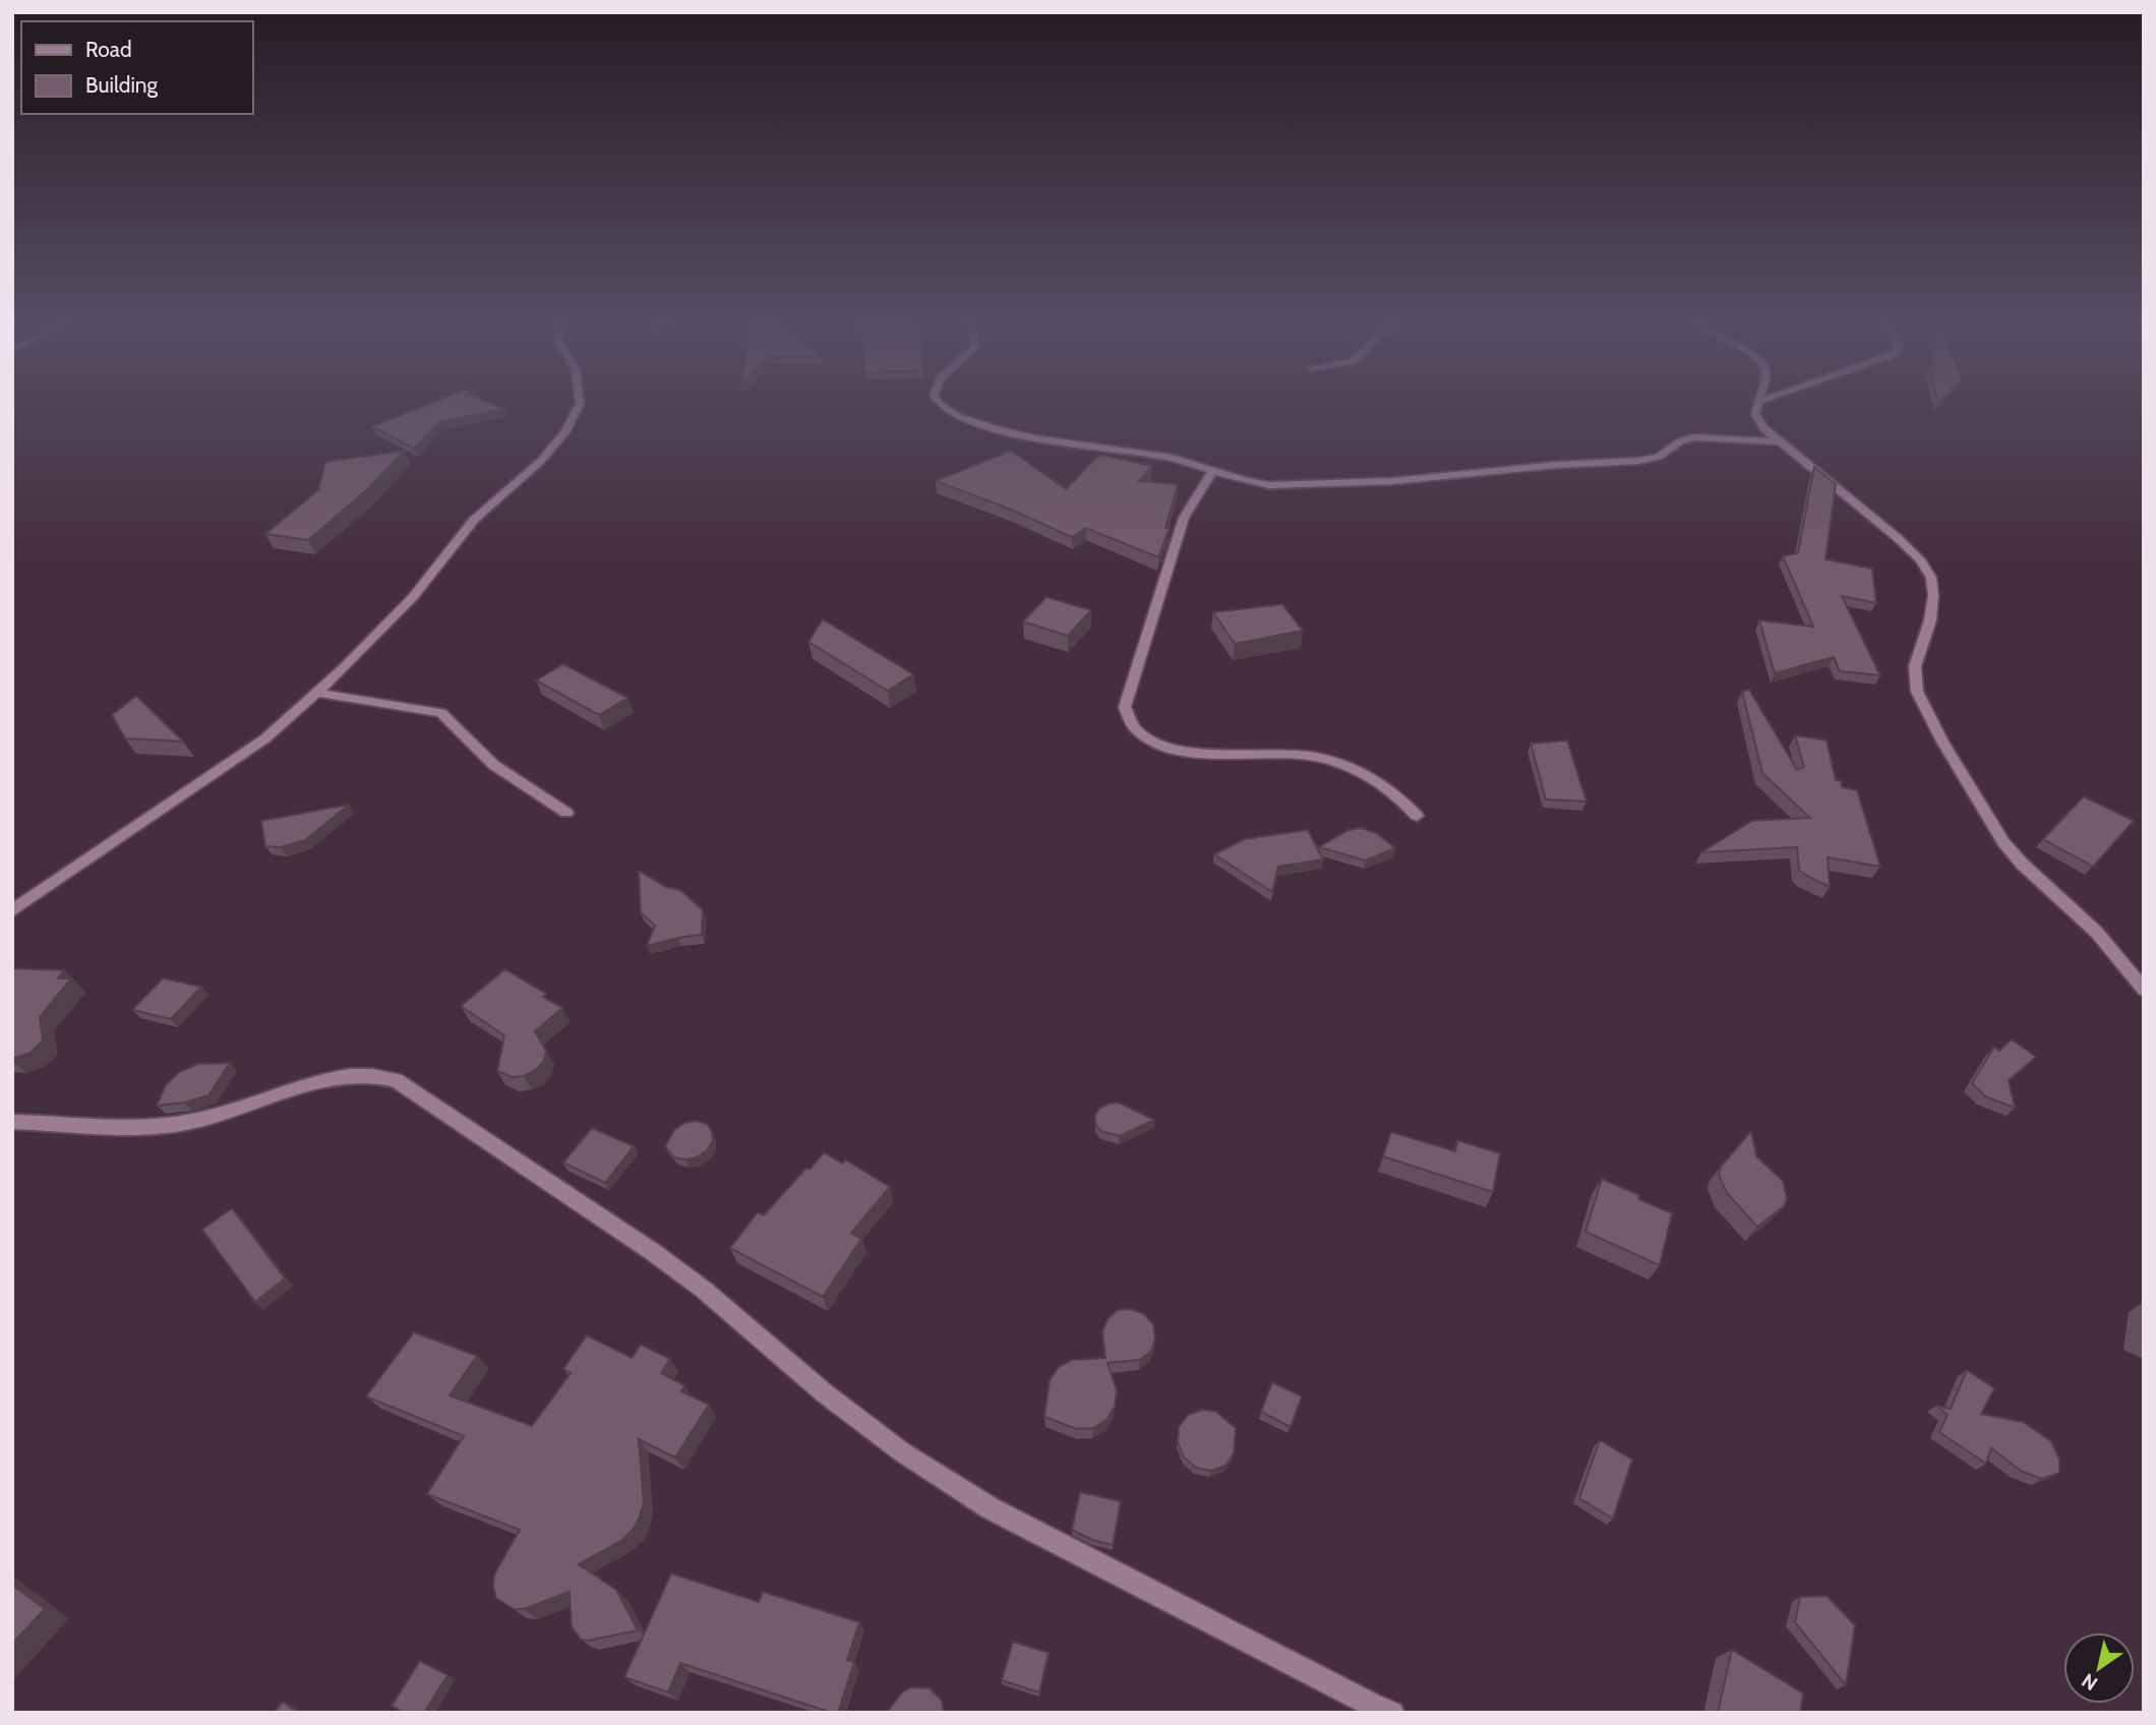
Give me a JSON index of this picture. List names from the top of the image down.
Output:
{
  "legend": ["Road", "Building"],
  "north": "bottom left"
}
